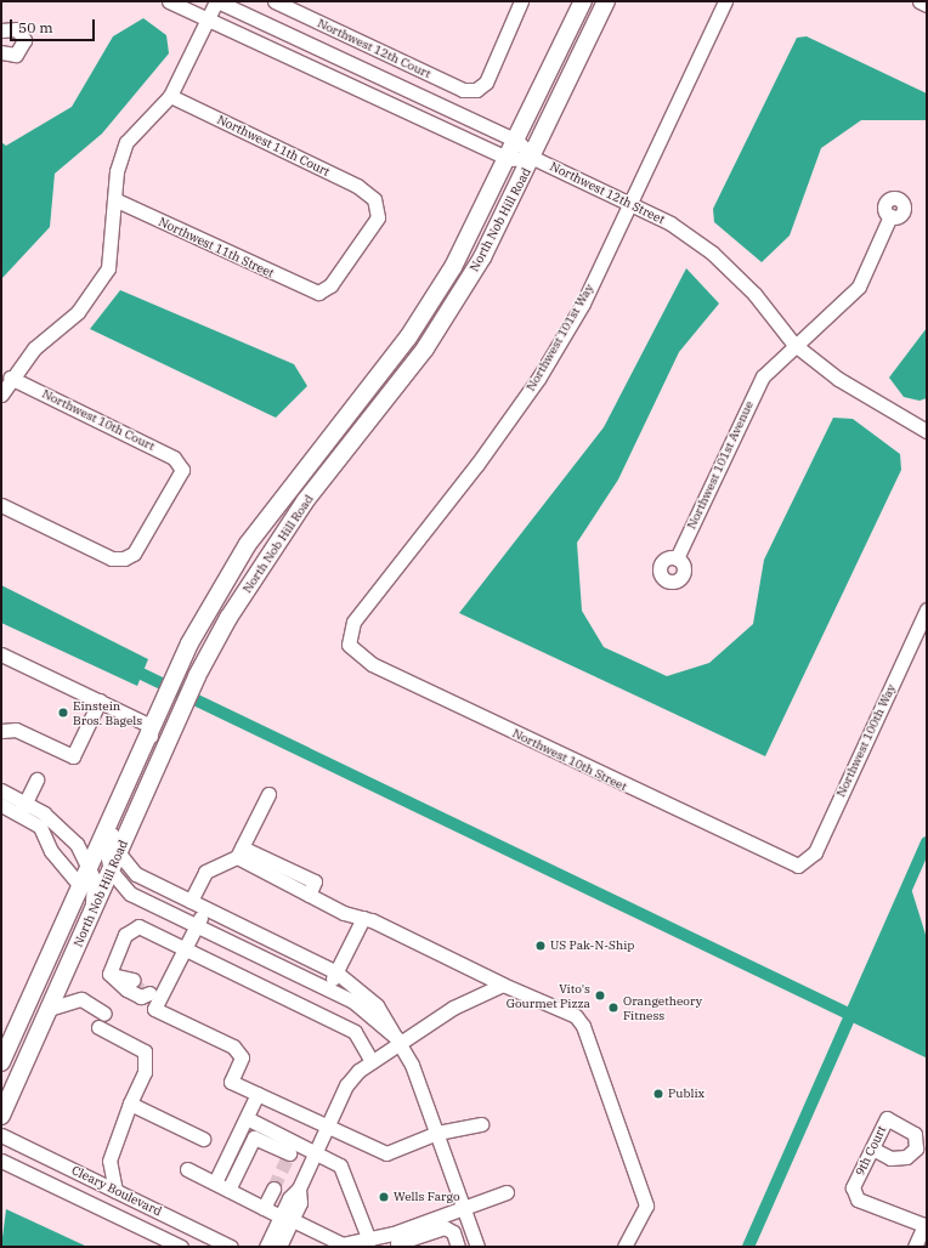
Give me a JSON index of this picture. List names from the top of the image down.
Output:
{
  "streets": {
    "main road": ["North Nob Hill Road"],
    "street": [
      "Northwest 12th Court",
      "Northwest 11th Court",
      "Northwest 12th Street",
      "Northwest 11th Street",
      "Northwest 101st Way",
      "Northwest 10th Court",
      "Northwest 101st Avenue",
      "Northwest 100th Way",
      "Northwest 10th Street",
      "9th Court",
      "Cleary Boulevard"
    ]
  },
  "crossings": [
    ["Northwest 11th Court", "Northwest 11th Street"],
    ["Northwest 12th Street", "North Nob Hill Road"],
    ["Northwest 12th Street", "Northwest 101st Way"],
    ["Northwest 12th Street", "Northwest 101st Avenue"],
    ["Northwest 101st Way", "Northwest 10th Street"],
    ["Northwest 100th Way", "Northwest 10th Street"]
  ],
  "places": [
    "Einstein Bros. Bagels",
    "US Pak-N-Ship",
    "Vito's Gourmet Pizza",
    "Orangetheory Fitness",
    "Publix",
    "Wells Fargo"
  ],
  "scale_bar": "50 m"
}
